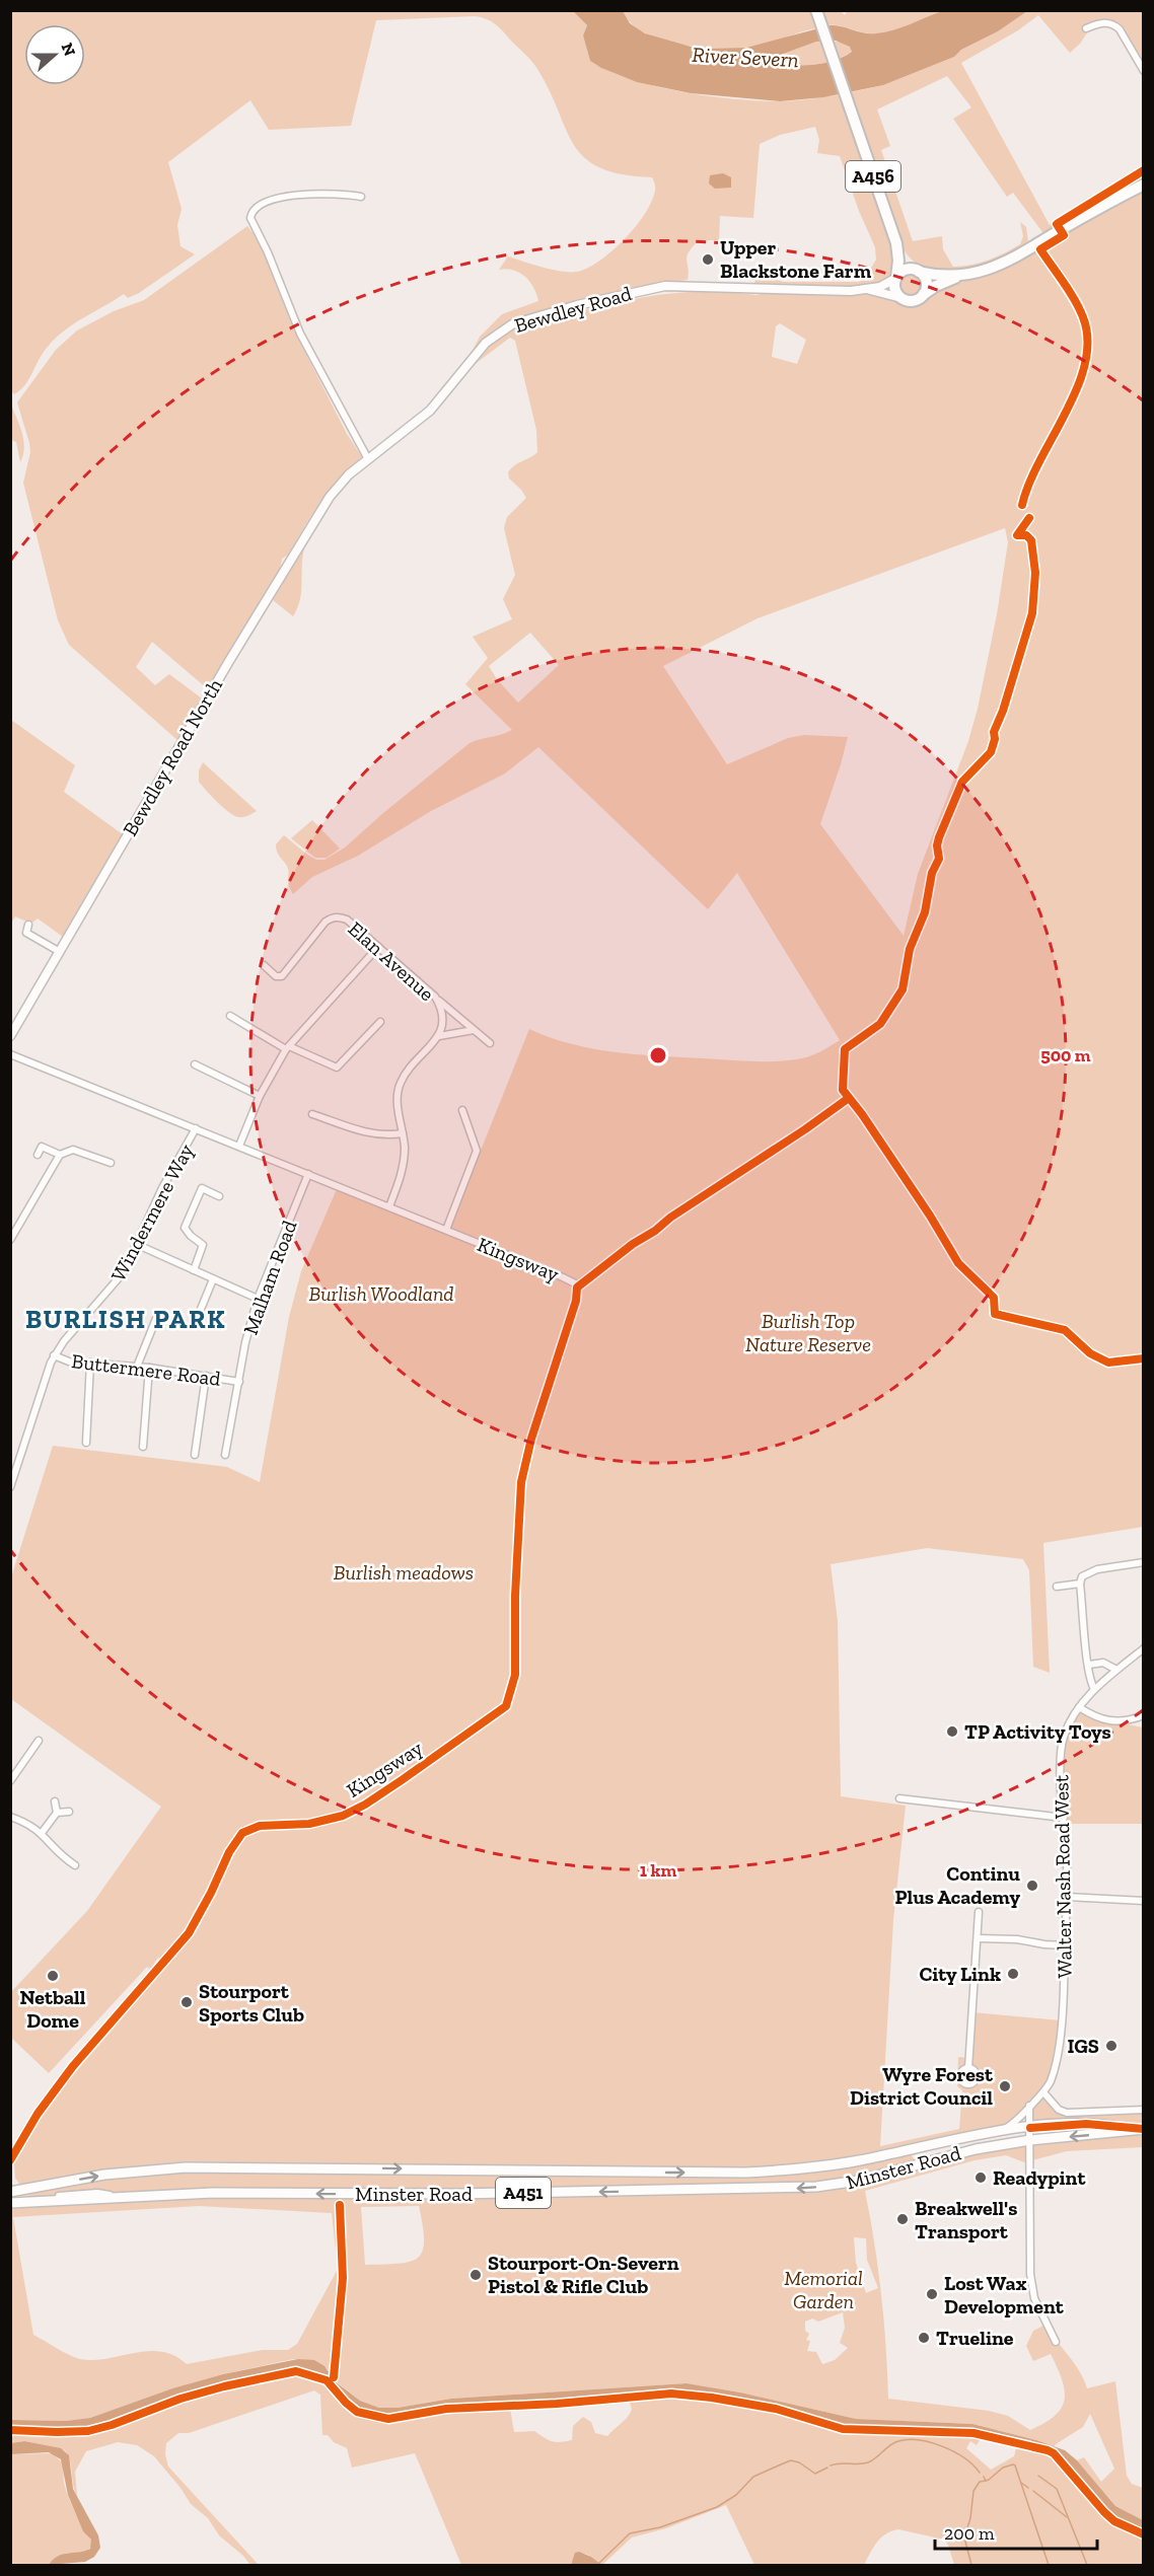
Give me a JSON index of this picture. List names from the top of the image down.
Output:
{
  "streets": {
    "highway": ["A456"],
    "main road": [
      "Bewdley Road",
      "Bewdley Road North",
      "Minster Road",
      "A451"
    ],
    "street": [
      "Elan Avenue",
      "Windermere Way",
      "Kingsway",
      "Malham Road",
      "Buttermere Road",
      "Walter Nash Road West"
    ]
  },
  "crossings": [
    ["A456", "Bewdley Road"],
    ["Bewdley Road", "Bewdley Road North"],
    ["Windermere Way", "Kingsway"],
    ["Windermere Way", "Buttermere Road"],
    ["Kingsway", "Malham Road"],
    ["Malham Road", "Buttermere Road"],
    ["Walter Nash Road West", "Minster Road"],
    ["Minster Road", "A451"]
  ],
  "districts": ["BURLISH PARK"],
  "water": ["River Severn"],
  "parks": [
    "Burlish Woodland",
    "Burlish Top Nature Reserve",
    "Burlish meadows",
    "Memorial Garden"
  ],
  "places": [
    "Upper Blackstone Farm",
    "TP Activity Toys",
    "Continu Plus Academy",
    "City Link",
    "Netball Dome",
    "Stourport Sports Club",
    "IGS",
    "Wyre Forest District Council",
    "Readypint",
    "Breakwell's Transport",
    "Stourport-On-Severn Pistol & Rifle Club",
    "Lost Wax Development",
    "Trueline"
  ],
  "scale_bar": "200 m",
  "north": "right",
  "rings": ["500 m", "1 km"]
}
